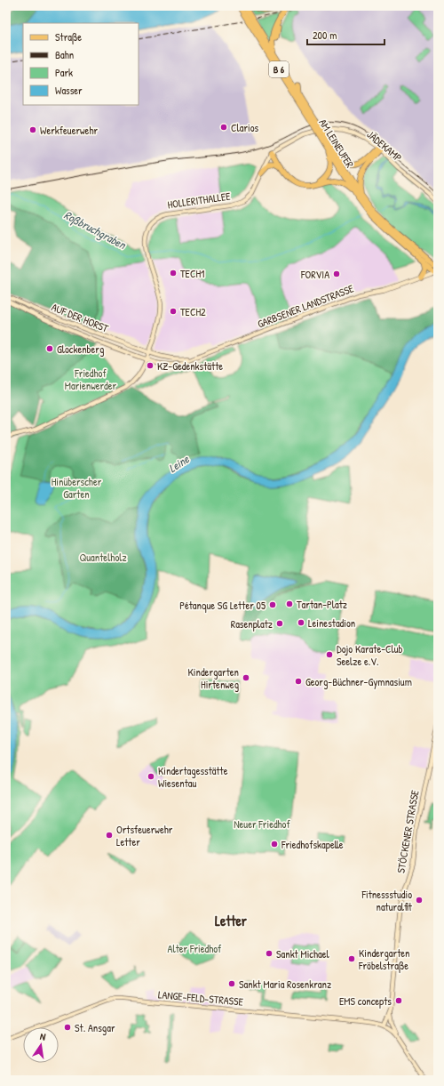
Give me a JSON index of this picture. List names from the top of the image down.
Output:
{
  "streets": {
    "highway": ["B 6", "AM LEINEUFER"],
    "street": [
      "JÄDEKAMP",
      "HOLLERITHALLEE",
      "GARBSENER LANDSTRASSE",
      "AUF DER HORST",
      "STÖCKENER STRASSE",
      "LANGE-FELD-STRASSE"
    ]
  },
  "crossings": [
    ["AM LEINEUFER", "GARBSENER LANDSTRASSE"],
    ["JÄDEKAMP", "HOLLERITHALLEE"],
    ["HOLLERITHALLEE", "GARBSENER LANDSTRASSE"],
    ["HOLLERITHALLEE", "AUF DER HORST"],
    ["GARBSENER LANDSTRASSE", "AUF DER HORST"],
    ["STÖCKENER STRASSE", "LANGE-FELD-STRASSE"]
  ],
  "districts": ["Letter"],
  "water": ["Roßbruchgraben", "Leine"],
  "parks": [
    "Friedhof Marienwerder",
    "Hinüberscher Garten",
    "Quantelholz",
    "Neuer Friedhof",
    "Alter Friedhof"
  ],
  "places": [
    "Clarios",
    "Werkfeuerwehr",
    "TECH1",
    "FORVIA",
    "TECH2",
    "Glockenberg",
    "KZ-Gedenkstätte",
    "Tartan-Platz",
    "Pétanque SG Letter 05",
    "Leinestadion",
    "Rasenplatz",
    "Dojo Karate-Club Seelze e.V.",
    "Kindergarten Hirtenweg",
    "Georg-Büchner-Gymnasium",
    "Kindertagesstätte Wiesentau",
    "Ortsfeuerwehr Letter",
    "Friedhofskapelle",
    "Fitnessstudio naturalfit",
    "Sankt Michael",
    "Kindergarten Fröbelstraße",
    "Sankt Maria Rosenkranz",
    "EMS concepts",
    "St. Ansgar"
  ],
  "legend": [
    "Straße",
    "Bahn",
    "Park",
    "Wasser"
  ],
  "scale_bar": "200 m",
  "north": "top"
}
